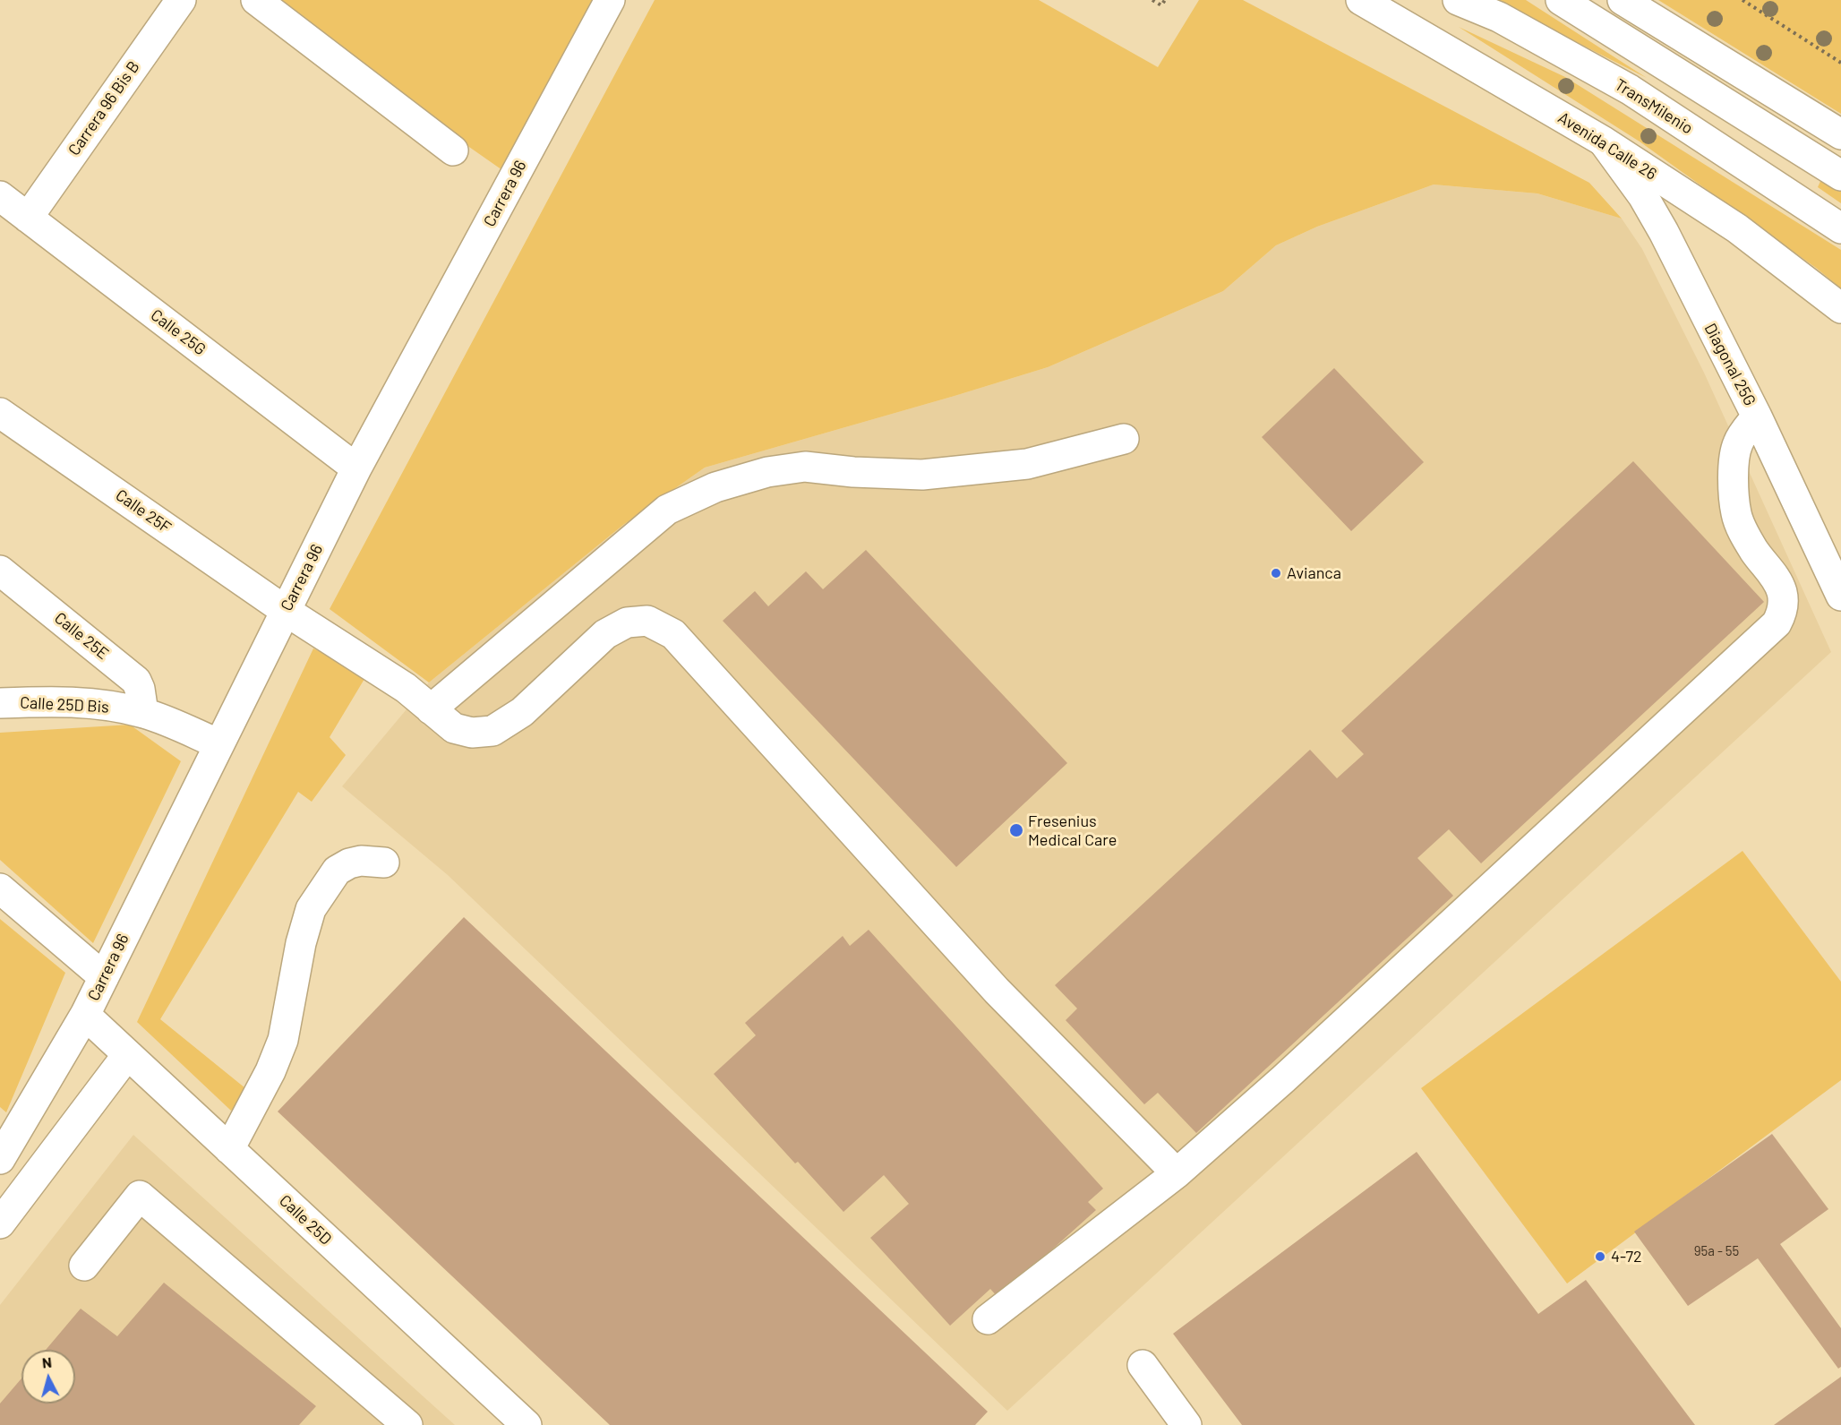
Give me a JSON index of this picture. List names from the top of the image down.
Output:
{
  "streets": {
    "street": [
      "TransMilenio",
      "Carrera 96 Bis B",
      "Avenida Calle 26",
      "Carrera 96",
      "Calle 25G",
      "Diagonal 25G",
      "Calle 25F",
      "Calle 25E",
      "Calle 25D Bis",
      "Calle 25D"
    ]
  },
  "crossings": [
    ["Carrera 96 Bis B", "Calle 25G"],
    ["Avenida Calle 26", "Diagonal 25G"],
    ["Carrera 96", "Calle 25G"],
    ["Carrera 96", "Calle 25F"],
    ["Carrera 96", "Calle 25D Bis"],
    ["Carrera 96", "Calle 25D"],
    ["Calle 25E", "Calle 25D Bis"]
  ],
  "places": ["Avianca", "Fresenius Medical Care", "4-72"],
  "house_numbers": ["95a - 55"],
  "north": "top"
}
